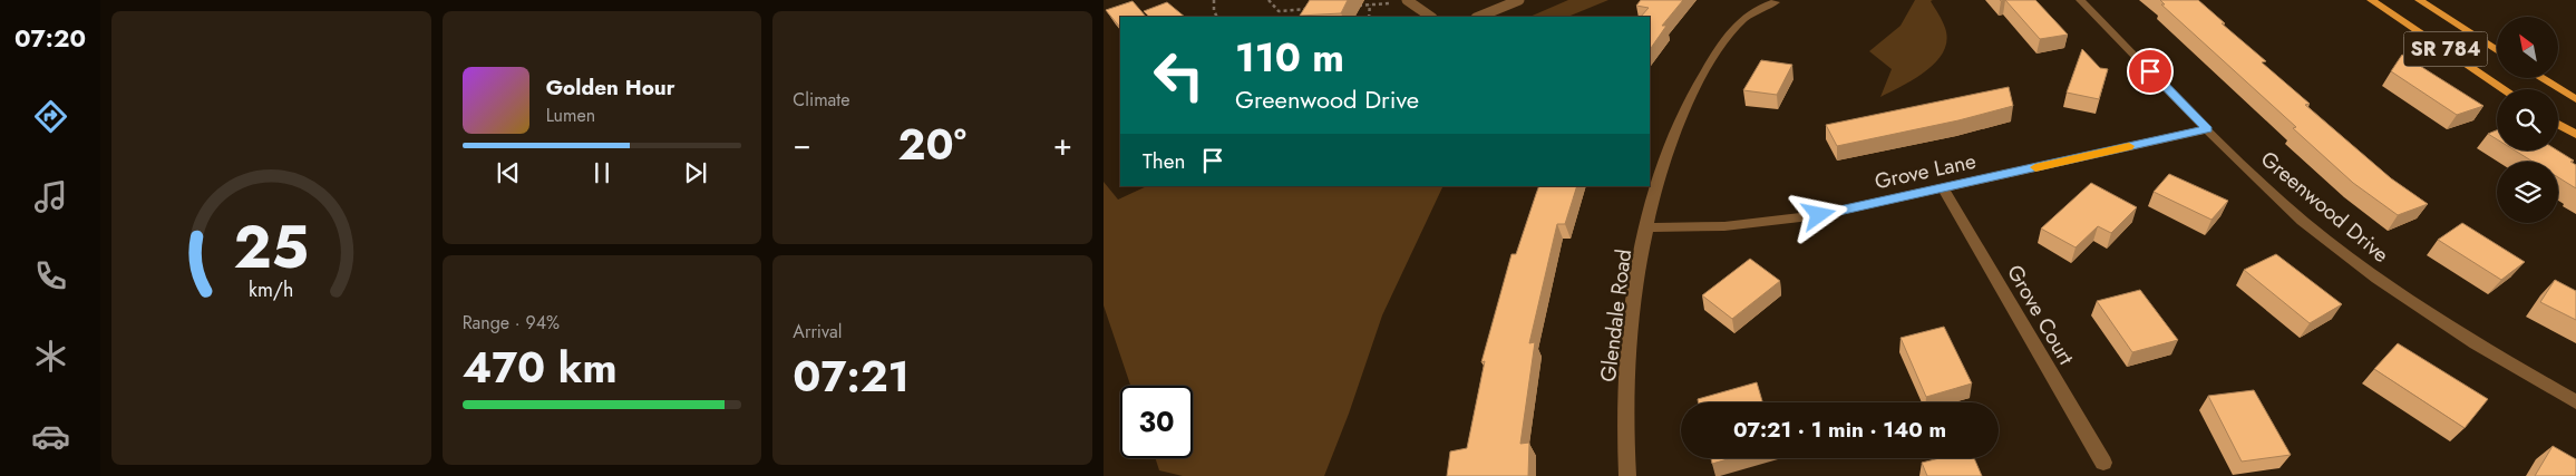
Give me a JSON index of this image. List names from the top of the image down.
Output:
{
  "streets": {
    "main road": ["SR 784"],
    "street": [
      "Grove Lane",
      "Greenwood Drive",
      "Grove Court",
      "Glendale Road"
    ]
  },
  "crossings": [
    ["Grove Lane", "Greenwood Drive"],
    ["Grove Lane", "Grove Court"],
    ["Grove Lane", "Glendale Road"]
  ],
  "north": "top left",
  "page": {
    "tabs": "07:20",
    "tile": [
      "Climate",
      ["Range · 94%", "470 km"],
      ["Arrival", "07:21"]
    ],
    "turn": ["110 m", "Greenwood Drive"],
    "song": ["Golden Hour", "Lumen"],
    "heat": ["−", "20°", "+"],
    "then": "Then",
    "limit": "30",
    "trip": "07:21 · 1 min · 140 m",
    "gauge": ["25", "km/h"]
  }
}
